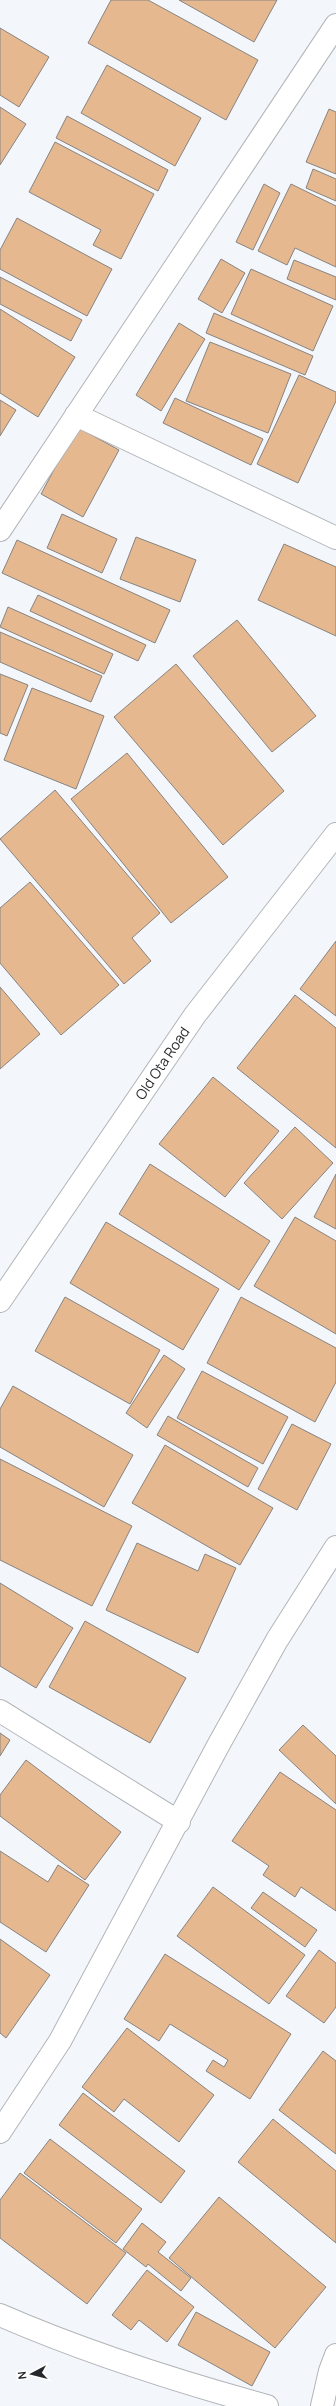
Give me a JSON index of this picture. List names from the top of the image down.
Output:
{
  "streets": {
    "street": ["Old Ota Road"]
  },
  "north": "left"
}
